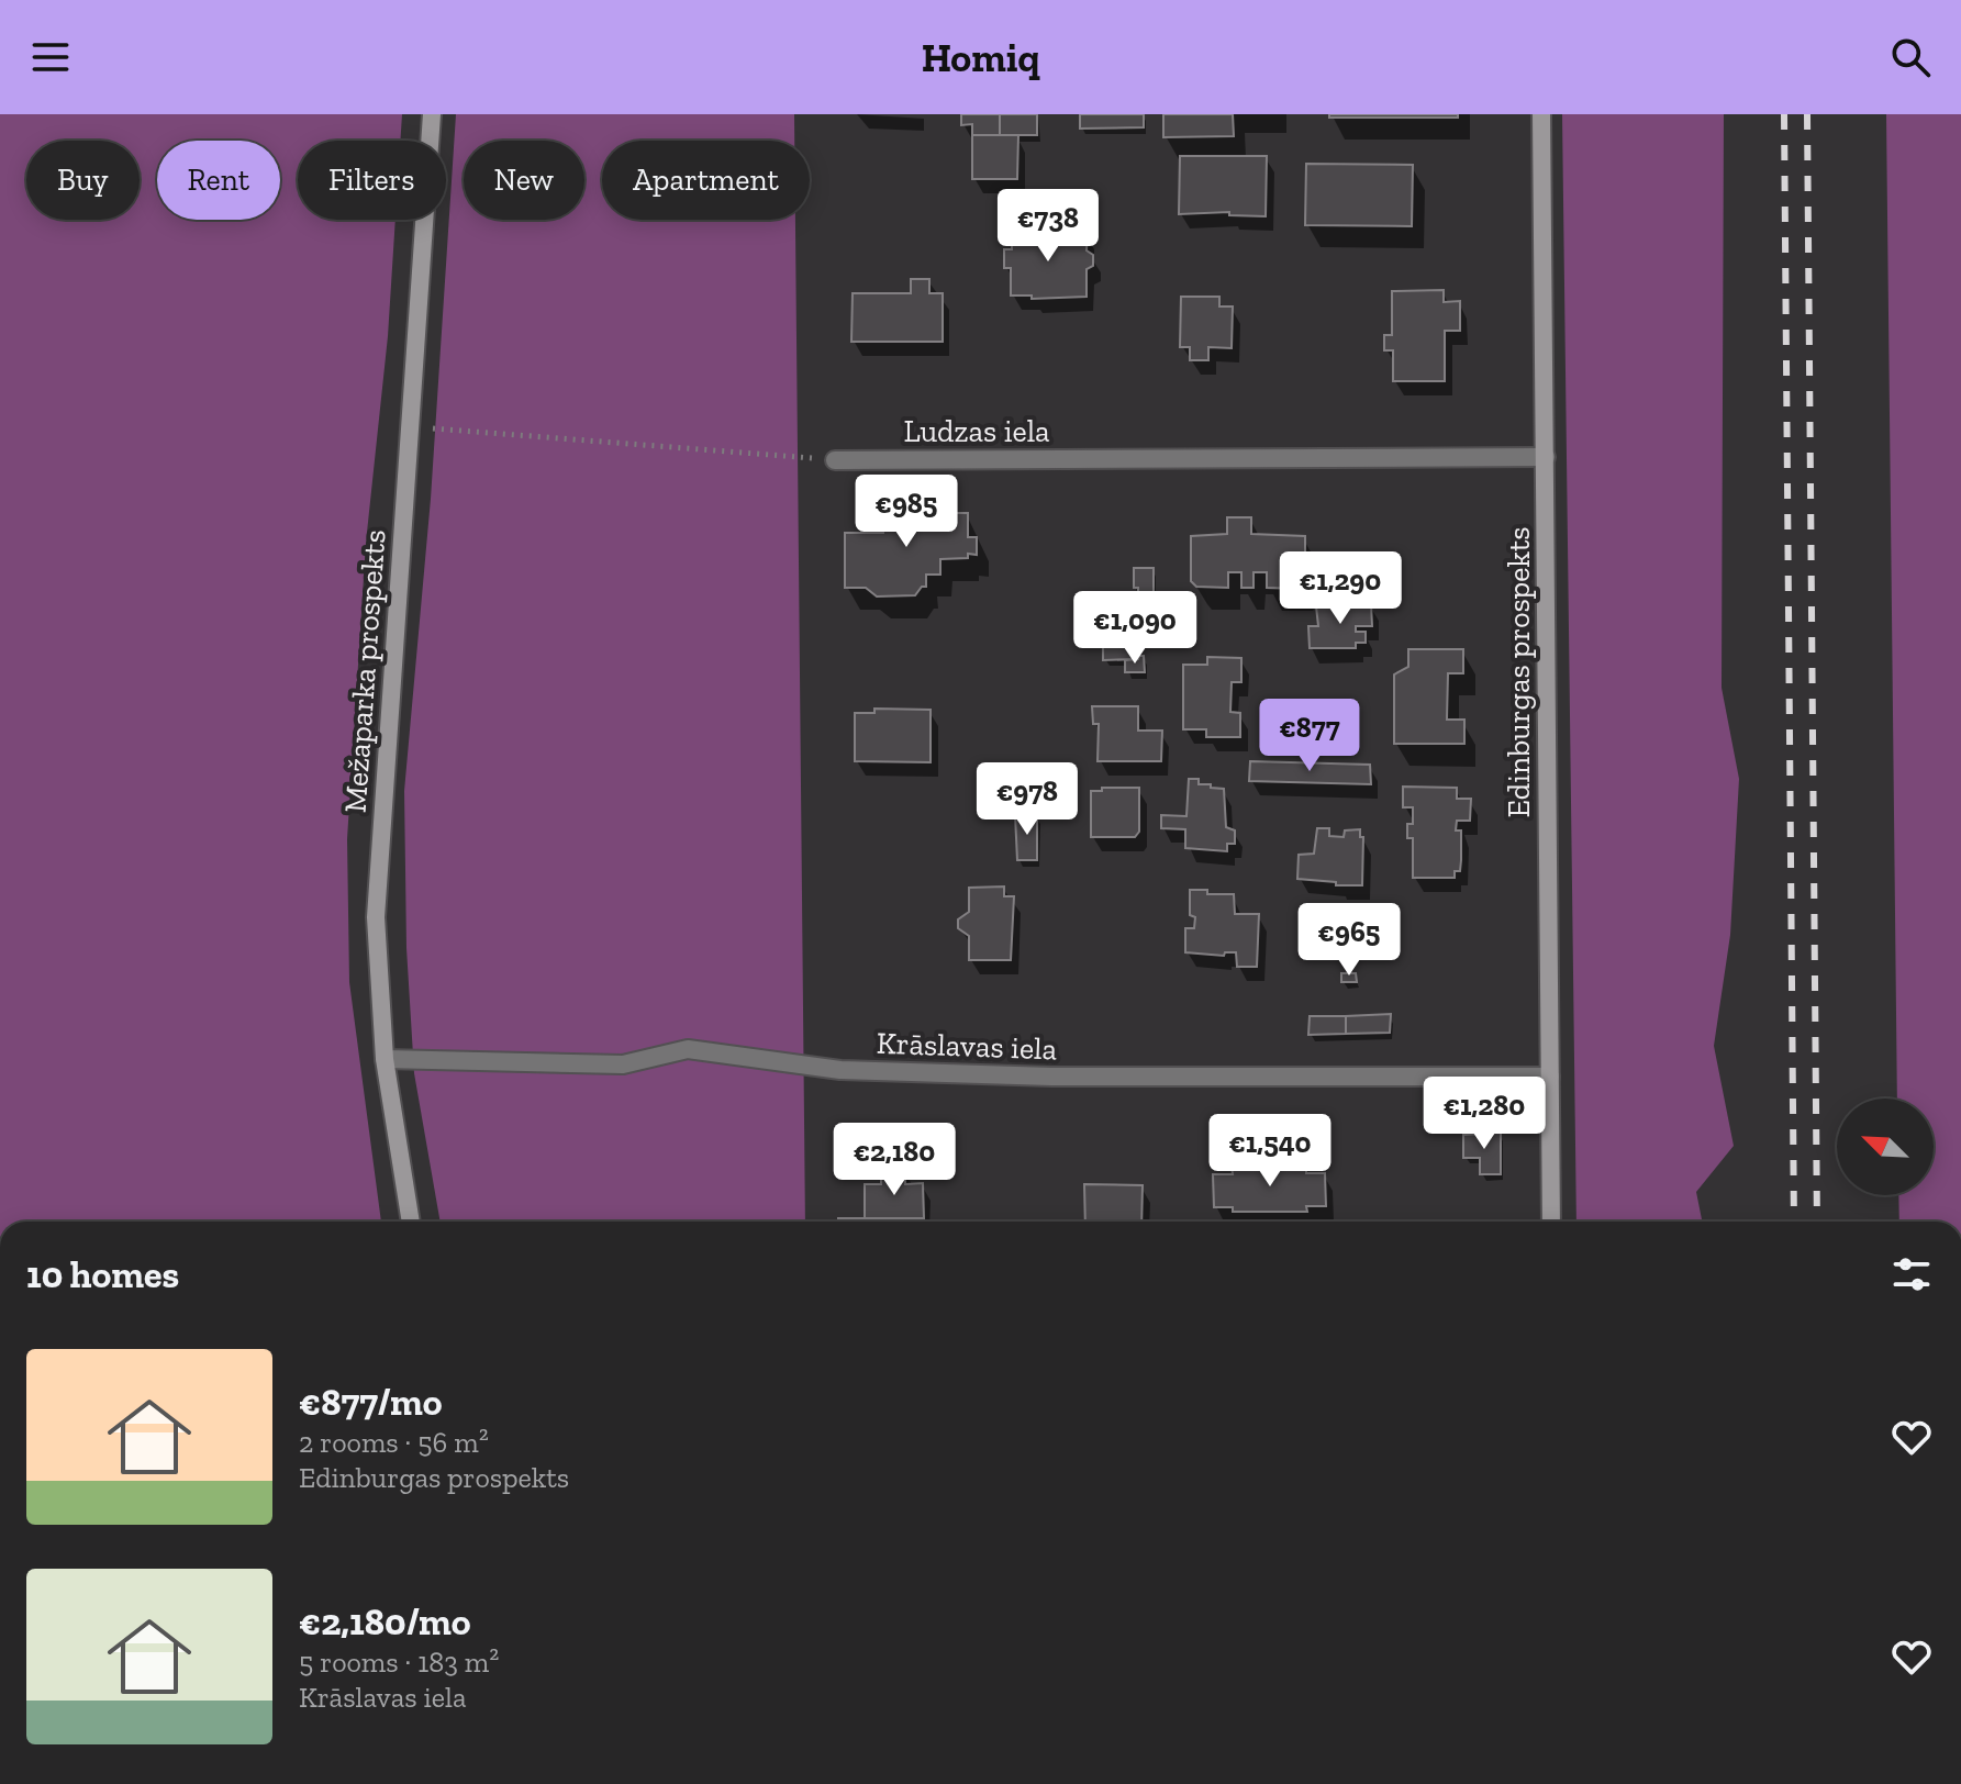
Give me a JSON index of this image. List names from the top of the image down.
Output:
{
  "streets": {
    "main road": ["Mežaparka prospekts", "Edinburgas prospekts"],
    "street": ["Ludzas iela", "Krāslavas iela"]
  },
  "crossings": [
    ["Ludzas iela", "Edinburgas prospekts"],
    ["Mežaparka prospekts", "Krāslavas iela"],
    ["Edinburgas prospekts", "Krāslavas iela"]
  ],
  "north": "top left",
  "page": {
    "header": "Homiq",
    "chip": [
      "Buy",
      "Rent",
      "Filters",
      "New",
      "Apartment"
    ],
    "price": [
      "€738",
      "€985",
      "€1,290",
      "€1,090",
      "€877",
      "€978",
      "€965",
      "€1,280",
      "€1,540",
      "€2,180"
    ],
    "heading": "10 homes",
    "list": [
      {
        "name": "€877/mo",
        "note": "2 rooms · 56 m² · Edinburgas prospekts"
      },
      {
        "name": "€2,180/mo",
        "note": "5 rooms · 183 m² · Krāslavas iela"
      }
    ]
  }
}
